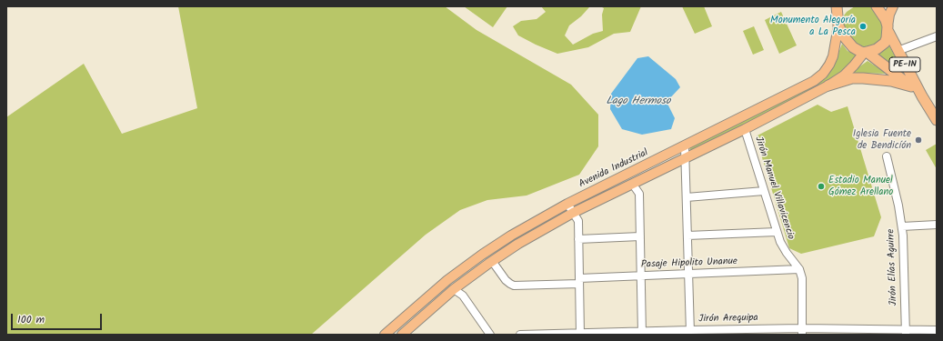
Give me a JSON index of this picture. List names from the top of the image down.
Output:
{
  "streets": {
    "highway": ["PE-1N"],
    "main road": ["Avenida Industrial"],
    "street": [
      "Jirón Manuel Villavicencio",
      "Pasaje Hipolito Unanue",
      "Jirón Elías Aguirre",
      "Jirón Arequipa"
    ]
  },
  "crossings": [
    ["PE-1N", "Avenida Industrial"],
    ["Jirón Manuel Villavicencio", "Pasaje Hipolito Unanue"],
    ["Jirón Manuel Villavicencio", "Jirón Arequipa"],
    ["Jirón Elías Aguirre", "Jirón Arequipa"]
  ],
  "water": ["Lago Hermoso"],
  "places": ["Monumento Alegoría a La Pesca", "Iglesia Fuente de Bendicíón", "Estadio Manuel Gómez Arellano"],
  "scale_bar": "100 m"
}
